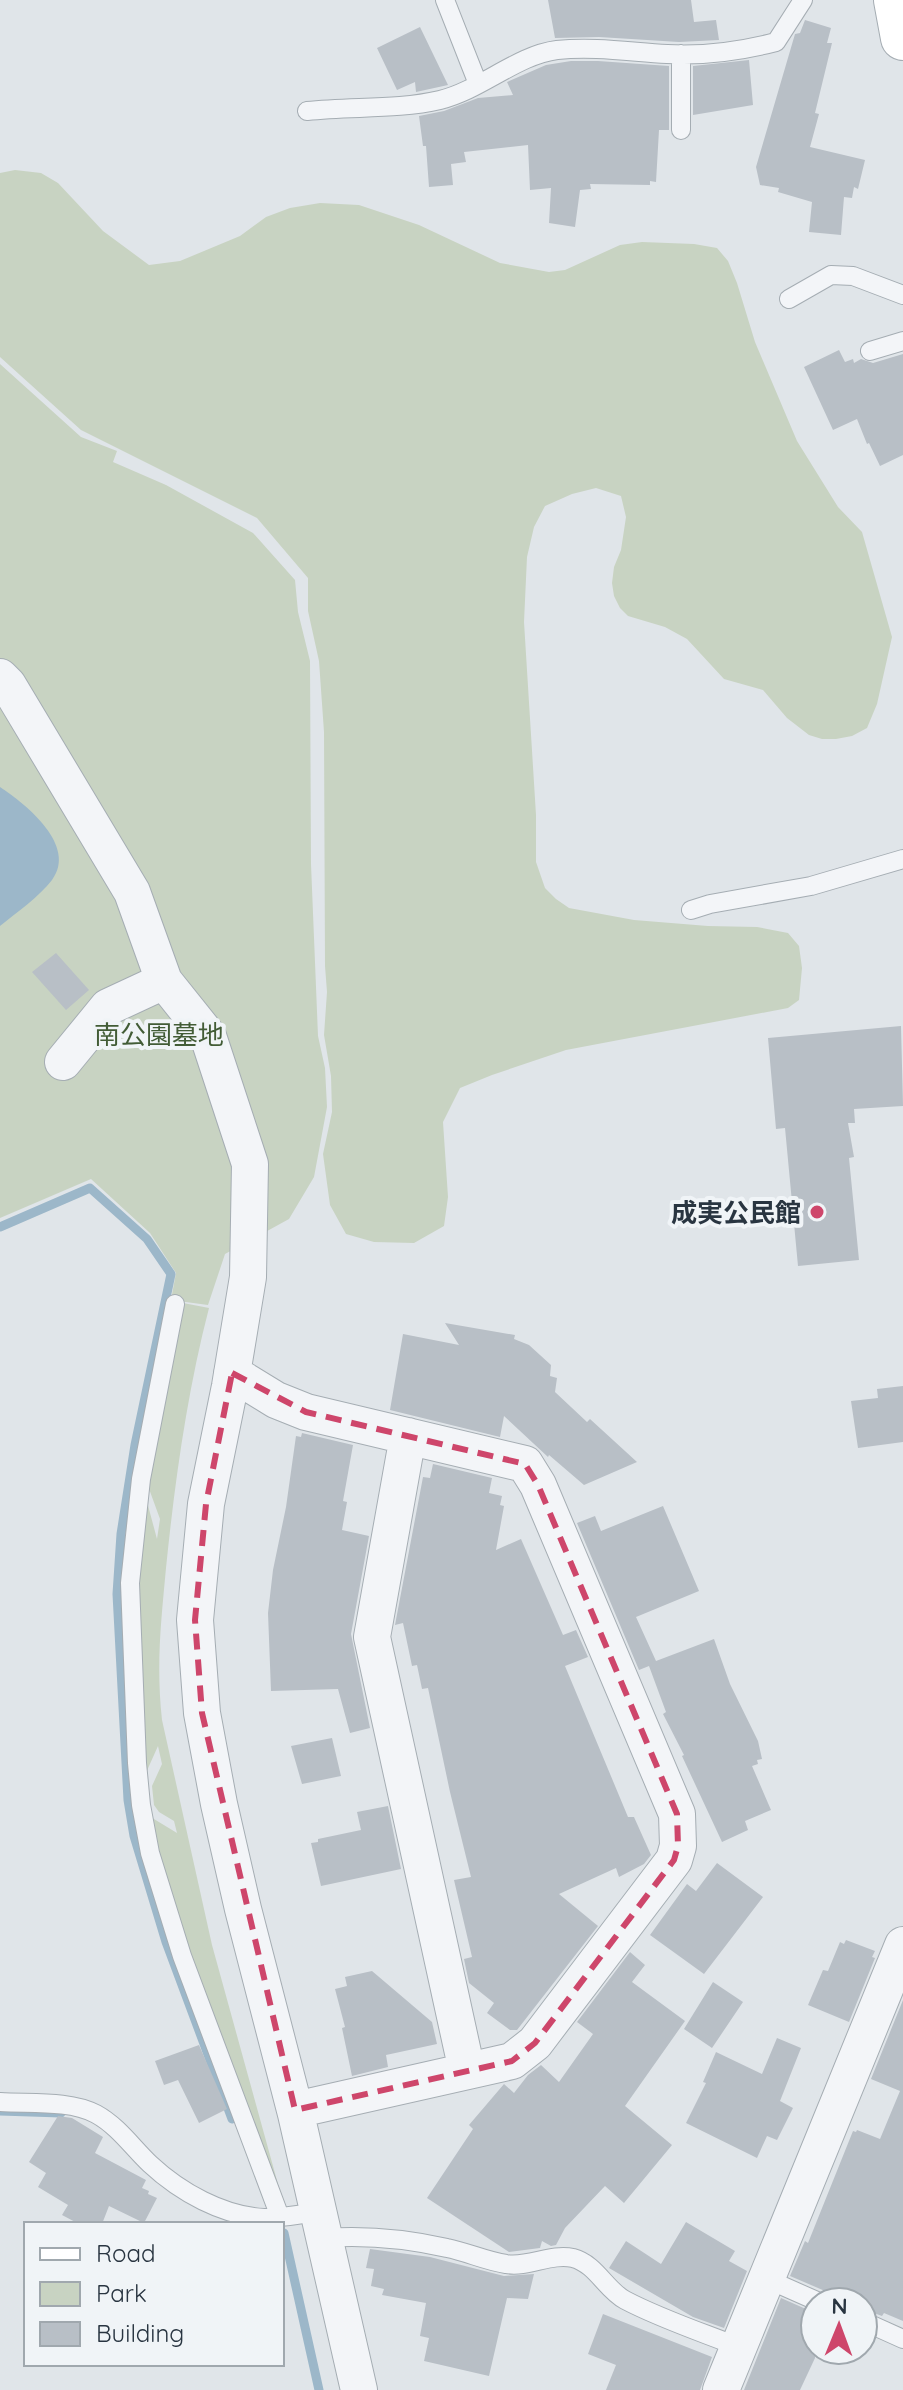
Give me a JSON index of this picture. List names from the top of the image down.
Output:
{
  "parks": ["南公園墓地"],
  "places": ["成実公民館"],
  "legend": ["Road", "Park", "Building"],
  "north": "top"
}
